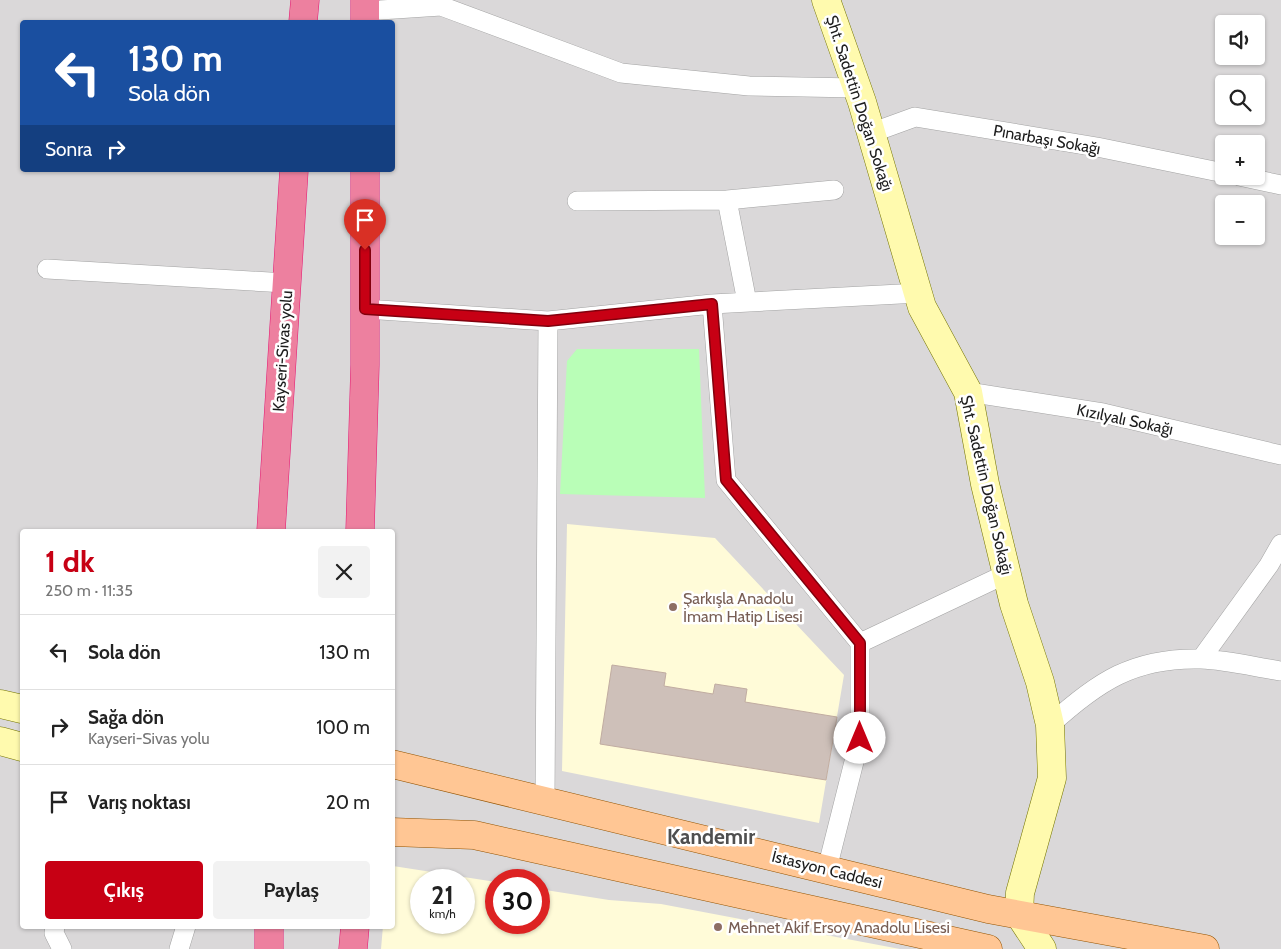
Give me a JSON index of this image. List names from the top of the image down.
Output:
{
  "streets": {
    "highway": ["Kayseri-Sivas yolu"],
    "main road": ["İstasyon Caddesi"],
    "street": ["Şht. Sadettin Doğan Sokağı", "Pınarbaşı Sokağı", "Kızılyalı Sokağı"]
  },
  "crossings": [
    ["Şht. Sadettin Doğan Sokağı", "Pınarbaşı Sokağı"],
    ["Şht. Sadettin Doğan Sokağı", "Kızılyalı Sokağı"],
    ["Şht. Sadettin Doğan Sokağı", "İstasyon Caddesi"]
  ],
  "districts": ["Kandemir"],
  "places": ["Şarkışla Anadolu İmam Hatip Lisesi", "Mehnet Akif Ersoy Anadolu Lisesi"],
  "page": {
    "map_buttons": ["+", "−"],
    "turn": ["130 m", "Sola dön"],
    "then": "Sonra",
    "heading": ["1 dk", "250 m · 11:35"],
    "list": [
      {
        "name": "Sola dön",
        "value": "130 m"
      },
      {
        "name": "Sağa dön",
        "note": "Kayseri-Sivas yolu",
        "value": "100 m"
      },
      {
        "name": "Varış noktası",
        "value": "20 m"
      }
    ],
    "buttons": ["Çıkış", "Paylaş"],
    "speed": "21 km/h",
    "limit": "30"
  }
}
